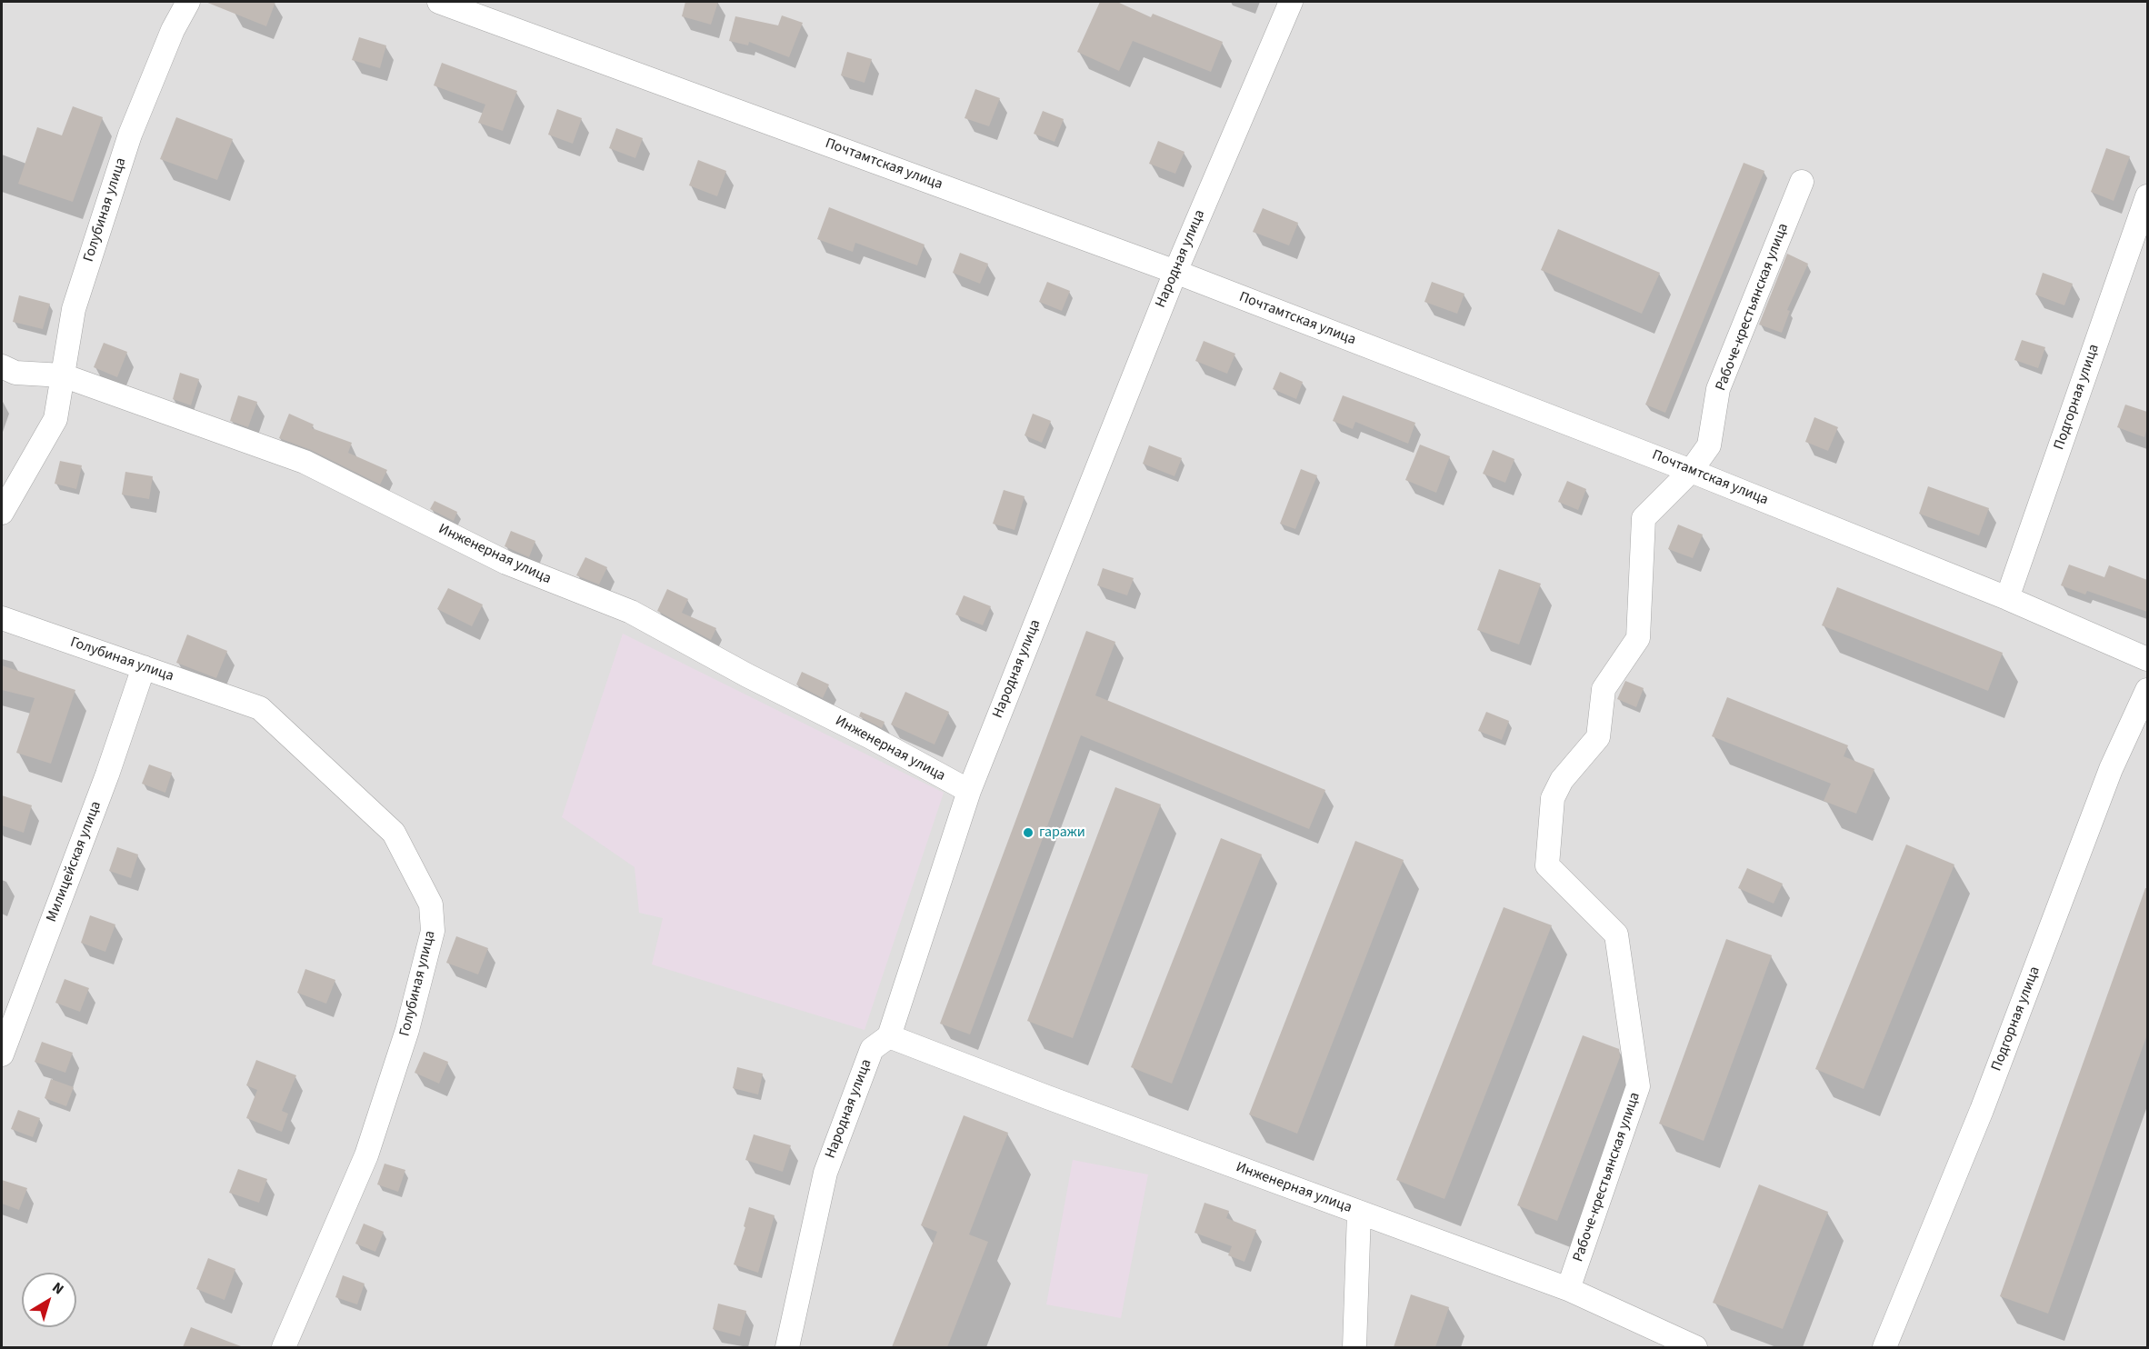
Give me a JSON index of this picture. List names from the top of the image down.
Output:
{
  "streets": {
    "street": [
      "Почтамтская улица",
      "Голубиная улица",
      "Народная улица",
      "Рабоче-крестьянская улица",
      "Подгорная улица",
      "Инженерная улица",
      "Милицейская улица"
    ]
  },
  "crossings": [
    ["Почтамтская улица", "Народная улица"],
    ["Почтамтская улица", "Рабоче-крестьянская улица"],
    ["Почтамтская улица", "Подгорная улица"],
    ["Голубиная улица", "Инженерная улица"],
    ["Голубиная улица", "Милицейская улица"],
    ["Народная улица", "Инженерная улица"],
    ["Рабоче-крестьянская улица", "Инженерная улица"]
  ],
  "places": ["гаражи"],
  "north": "top right"
}
